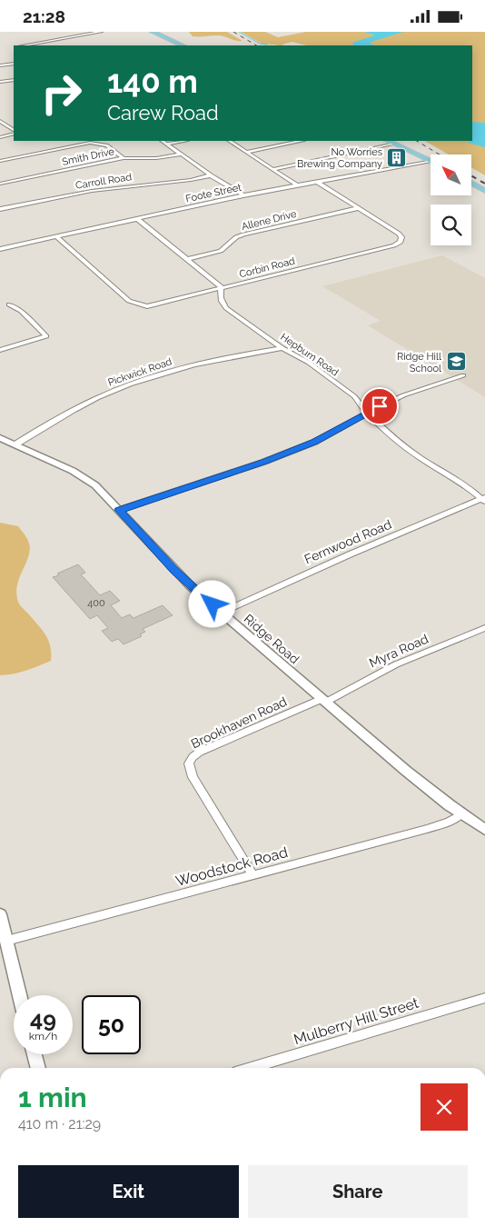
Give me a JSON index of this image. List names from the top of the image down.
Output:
{
  "streets": {
    "main road": ["Ridge Road"],
    "street": [
      "Smith Drive",
      "Carroll Road",
      "Foote Street",
      "Allene Drive",
      "Corbin Road",
      "Hepburn Road",
      "Pickwick Road",
      "Fernwood Road",
      "Myra Road",
      "Brookhaven Road",
      "Woodstock Road",
      "Mulberry Hill Street"
    ]
  },
  "crossings": [
    ["Foote Street", "Corbin Road"],
    ["Allene Drive", "Corbin Road"],
    ["Corbin Road", "Hepburn Road"],
    ["Hepburn Road", "Pickwick Road"],
    ["Hepburn Road", "Fernwood Road"],
    ["Pickwick Road", "Ridge Road"],
    ["Fernwood Road", "Ridge Road"],
    ["Ridge Road", "Myra Road"],
    ["Ridge Road", "Brookhaven Road"],
    ["Ridge Road", "Woodstock Road"],
    ["Myra Road", "Brookhaven Road"],
    ["Brookhaven Road", "Woodstock Road"]
  ],
  "places": {
    "building": ["No Worries Brewing Company"],
    "school or university": ["Ridge Hill School"]
  },
  "house_numbers": ["400"],
  "north": "top left",
  "page": {
    "status": "21:28",
    "turn": ["140 m", "Carew Road"],
    "speed": "49 km/h",
    "limit": "50",
    "heading": ["1 min", "410 m · 21:29"],
    "buttons": ["Exit", "Share"]
  }
}
